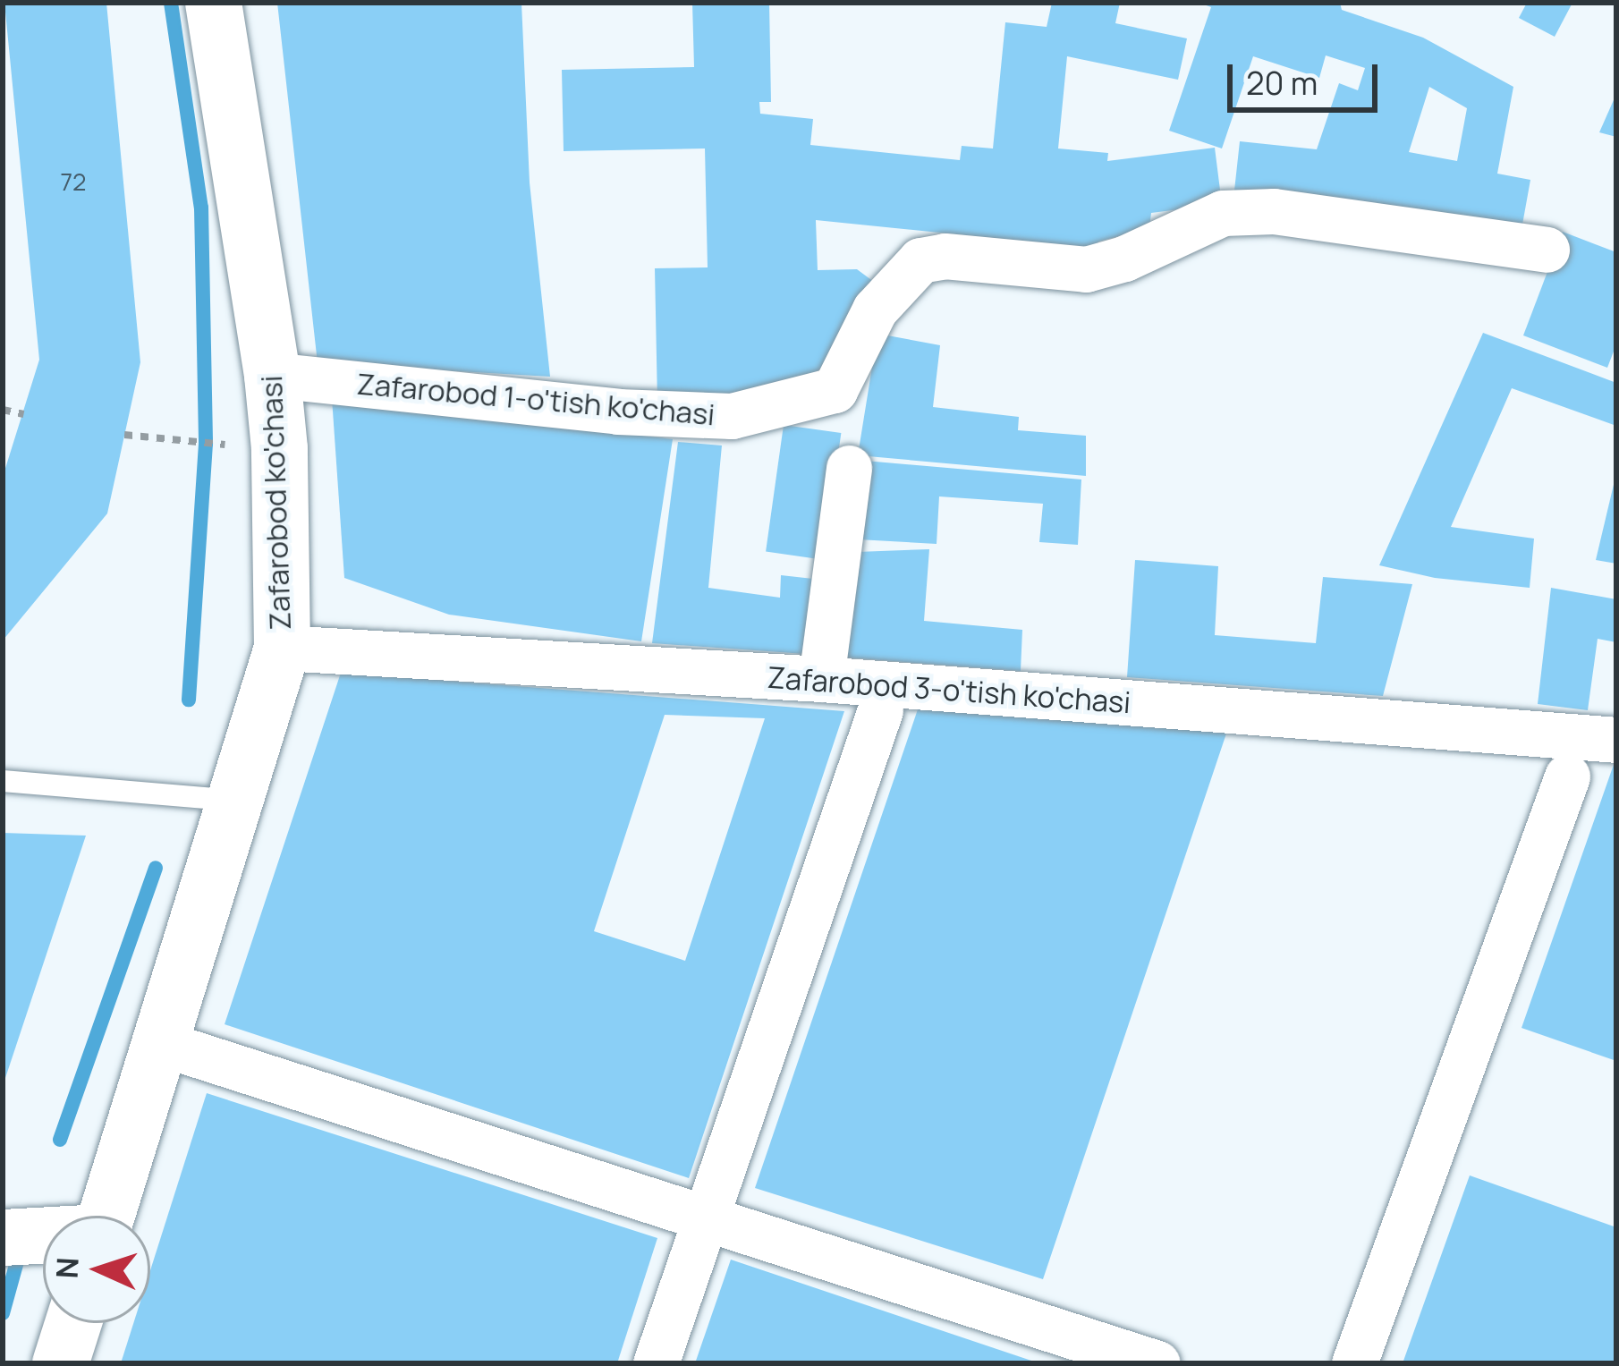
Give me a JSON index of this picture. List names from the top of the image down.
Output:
{
  "streets": {
    "street": ["Zafarobod 1-o'tish ko'chasi", "Zafarobod ko'chasi", "Zafarobod 3-o'tish ko'chasi"]
  },
  "crossings": [
    ["Zafarobod 1-o'tish ko'chasi", "Zafarobod ko'chasi"],
    ["Zafarobod ko'chasi", "Zafarobod 3-o'tish ko'chasi"]
  ],
  "house_numbers": ["72"],
  "scale_bar": "20 m",
  "north": "left"
}
